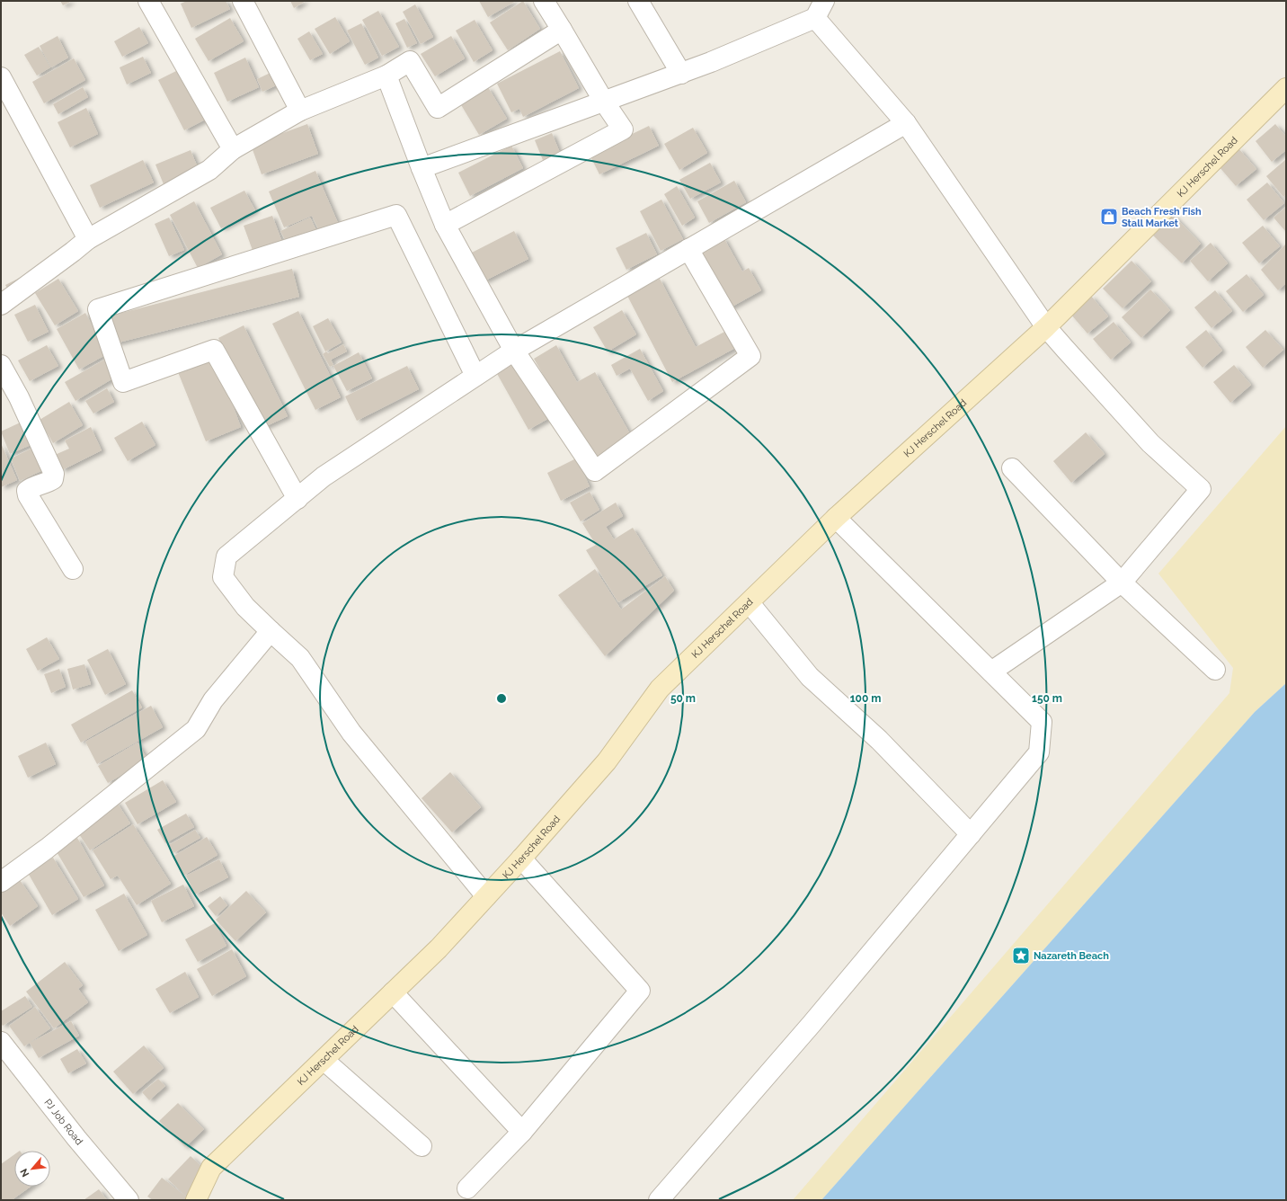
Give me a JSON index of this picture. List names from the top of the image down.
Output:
{
  "streets": {
    "main road": ["KJ Herschel Road"],
    "street": ["PJ Job Road"]
  },
  "places": {
    "shop": ["Beach Fresh Fish Stall Market"],
    "place": ["Nazareth Beach"]
  },
  "north": "bottom left",
  "rings": ["50 m", "100 m", "150 m"]
}
